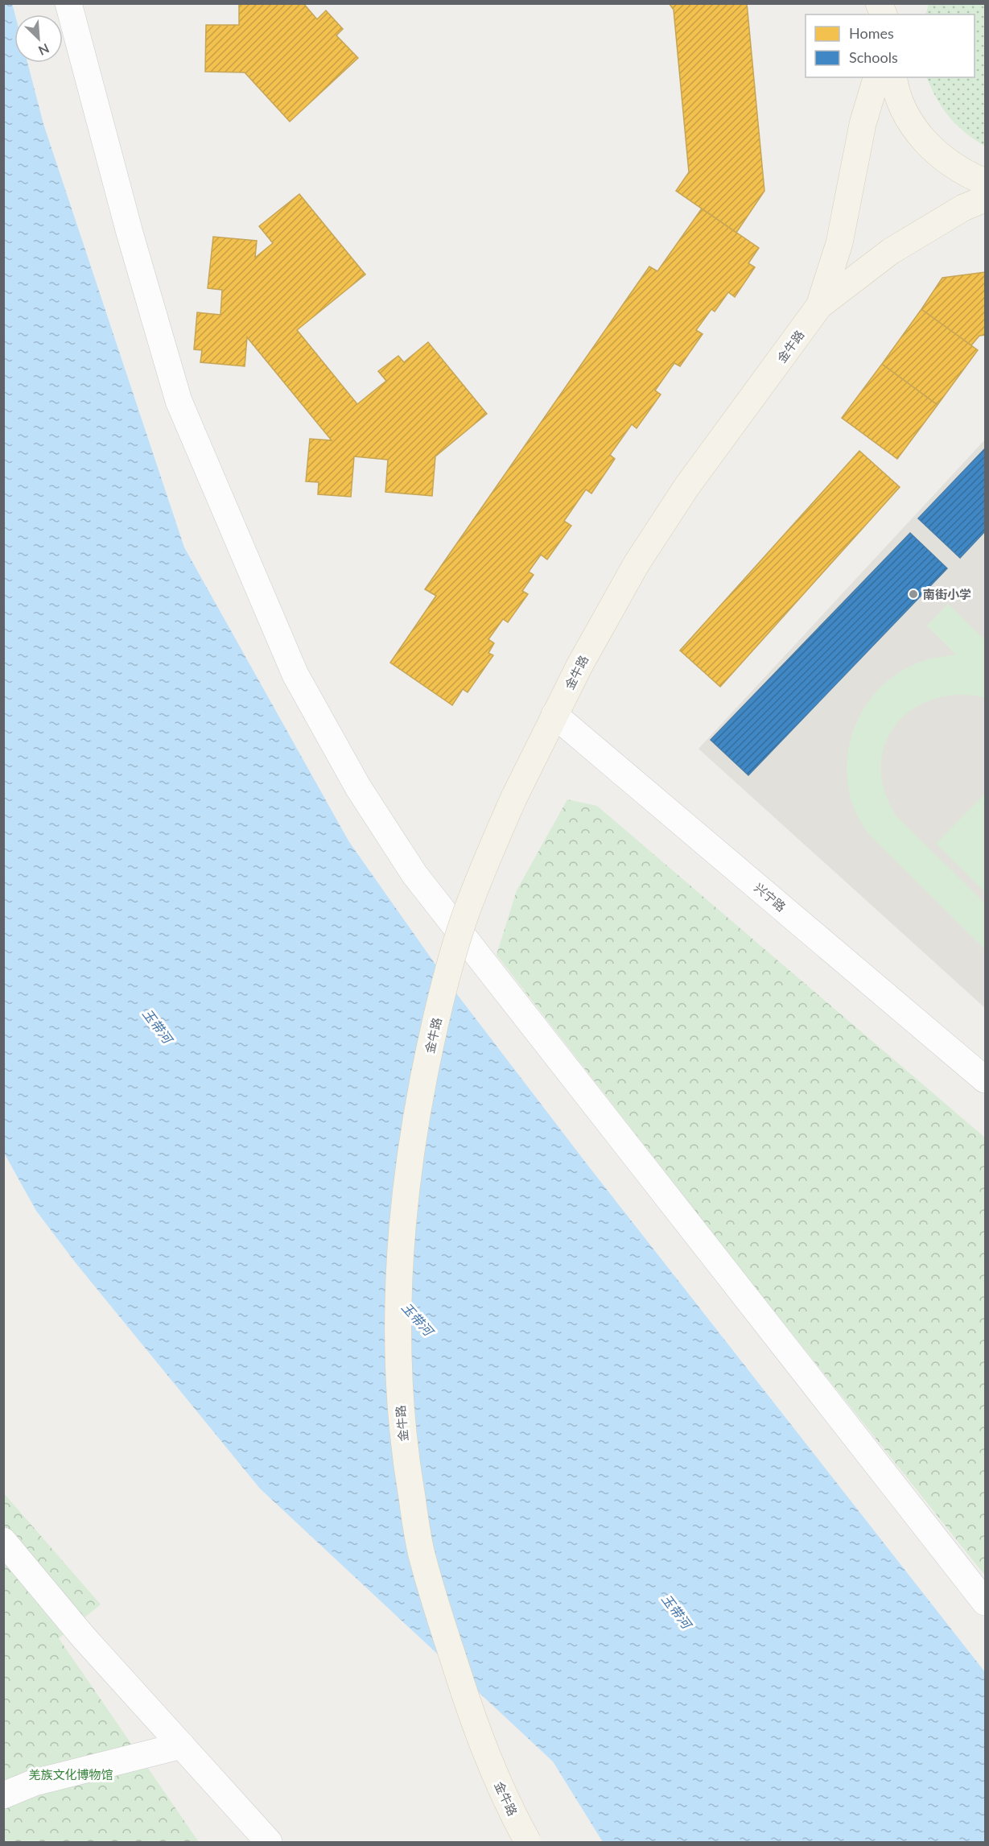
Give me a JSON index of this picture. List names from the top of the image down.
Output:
{
  "streets": {
    "main road": ["金牛路"],
    "street": ["兴宁路"]
  },
  "crossings": [
    ["金牛路", "兴宁路"]
  ],
  "water": ["玉带河"],
  "parks": ["羌族文化博物馆"],
  "places": ["南街小学"],
  "legend": ["Homes", "Schools"],
  "north": "bottom right"
}
